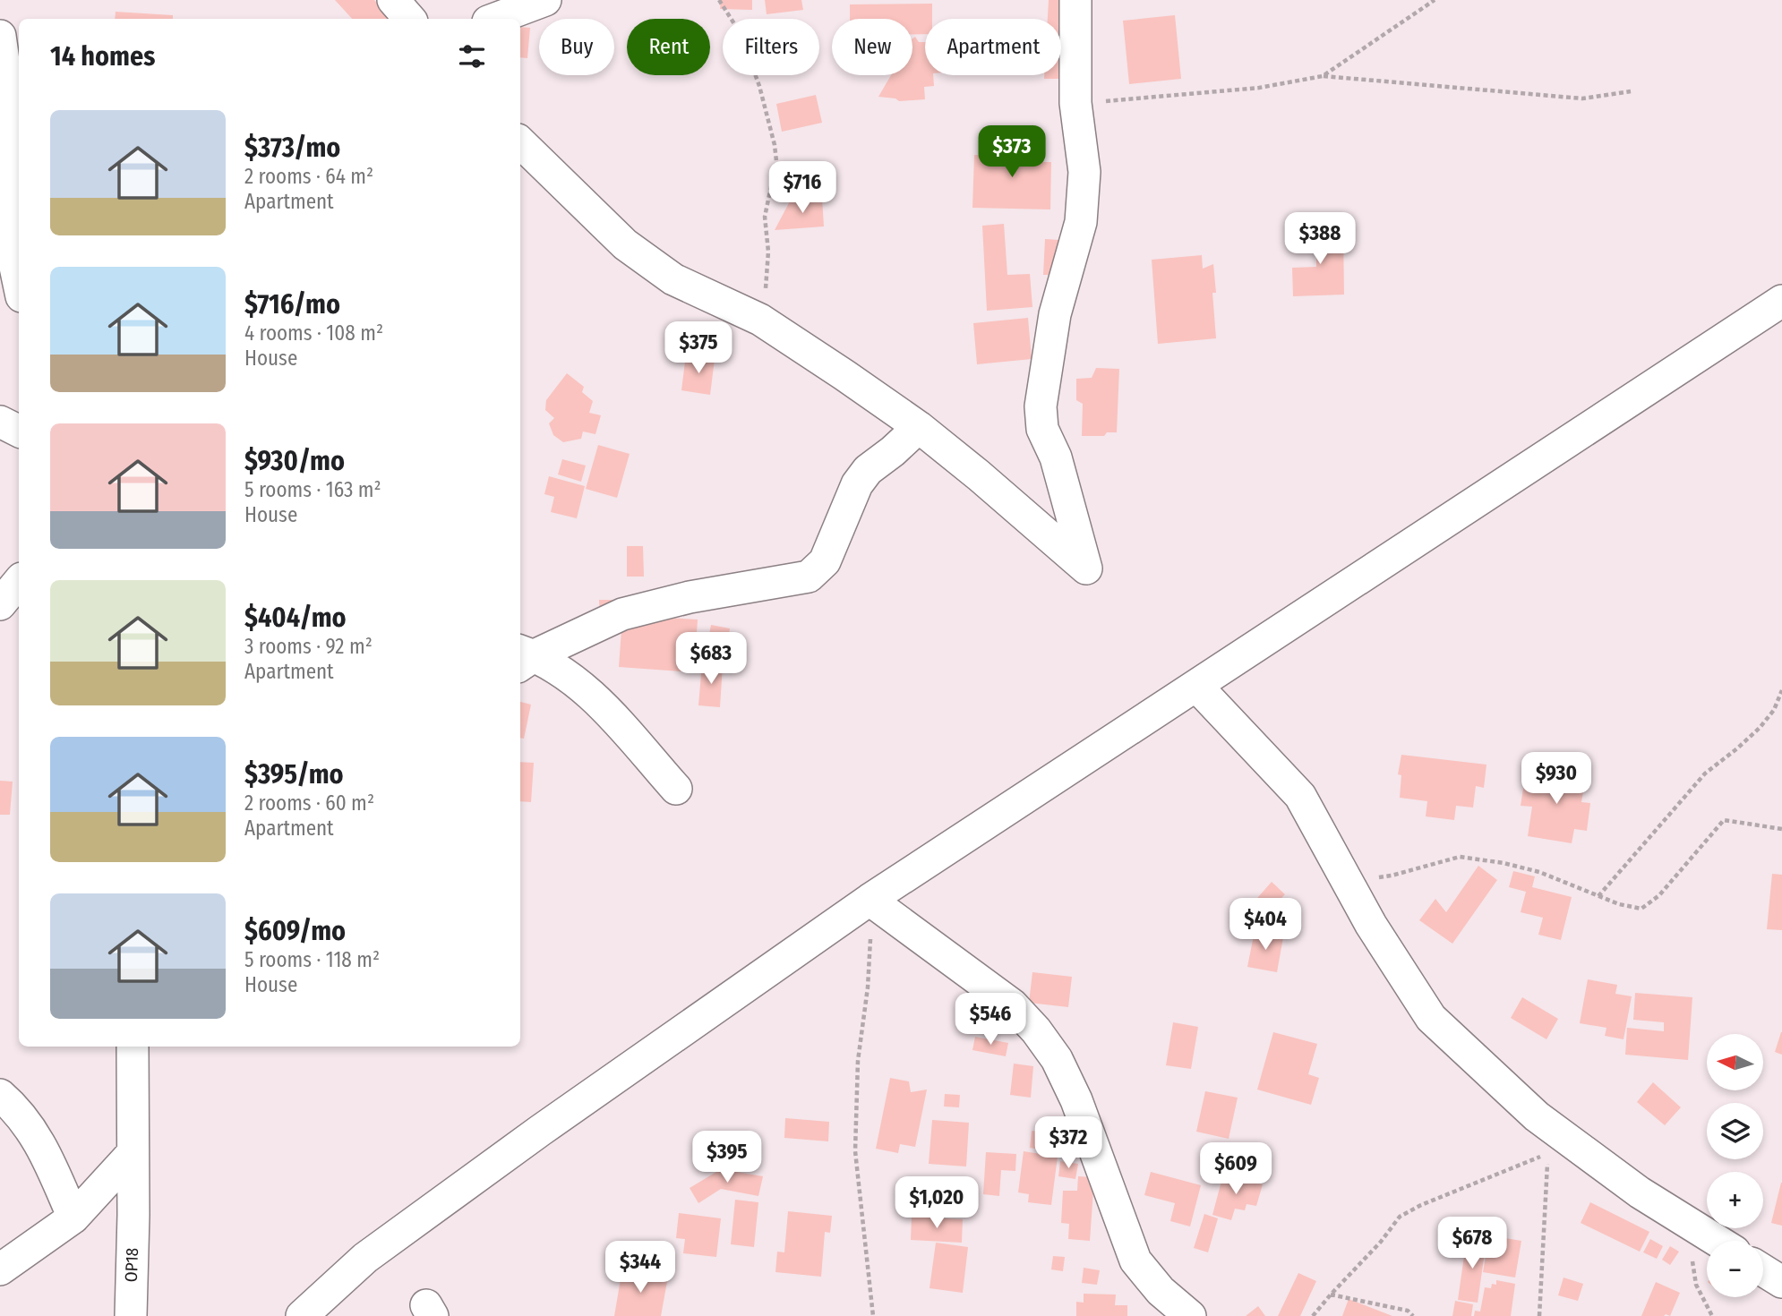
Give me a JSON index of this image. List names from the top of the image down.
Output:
{
  "streets": {
    "street": ["OP18"]
  },
  "north": "left",
  "page": {
    "chip": [
      "Buy",
      "Rent",
      "Filters",
      "New",
      "Apartment"
    ],
    "heading": "14 homes",
    "list": [
      {
        "name": "$373/mo",
        "note": "2 rooms · 64 m² · Apartment"
      },
      {
        "name": "$716/mo",
        "note": "4 rooms · 108 m² · House"
      },
      {
        "name": "$930/mo",
        "note": "5 rooms · 163 m² · House"
      },
      {
        "name": "$404/mo",
        "note": "3 rooms · 92 m² · Apartment"
      },
      {
        "name": "$395/mo",
        "note": "2 rooms · 60 m² · Apartment"
      },
      {
        "name": "$609/mo",
        "note": "5 rooms · 118 m² · House"
      }
    ],
    "price": [
      "$373",
      "$716",
      "$388",
      "$375",
      "$683",
      "$930",
      "$404",
      "$546",
      "$372",
      "$395",
      "$609",
      "$1,020",
      "$678",
      "$344"
    ],
    "map_buttons": ["+", "−"]
  }
}
